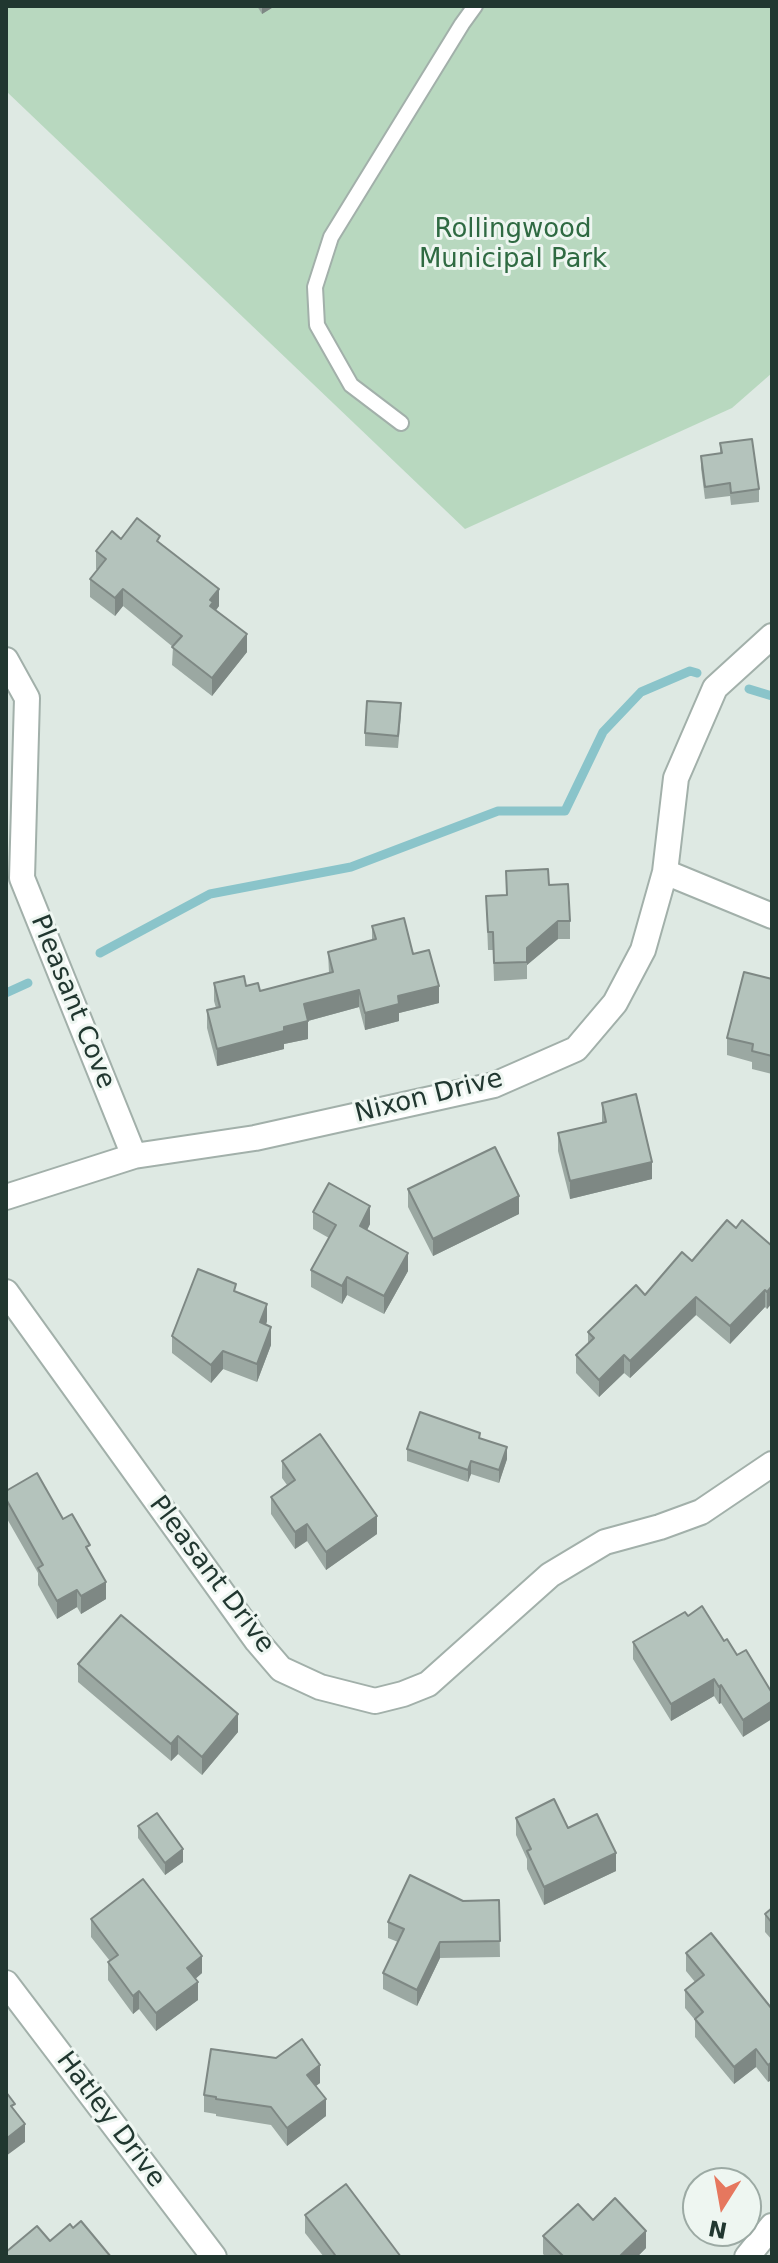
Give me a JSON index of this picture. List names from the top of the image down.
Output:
{
  "streets": {
    "street": [
      "Pleasant Cove",
      "Nixon Drive",
      "Pleasant Drive",
      "Hatley Drive"
    ]
  },
  "crossings": [
    ["Pleasant Cove", "Nixon Drive"]
  ],
  "parks": ["Rollingwood Municipal Park"],
  "north": "bottom"
}
